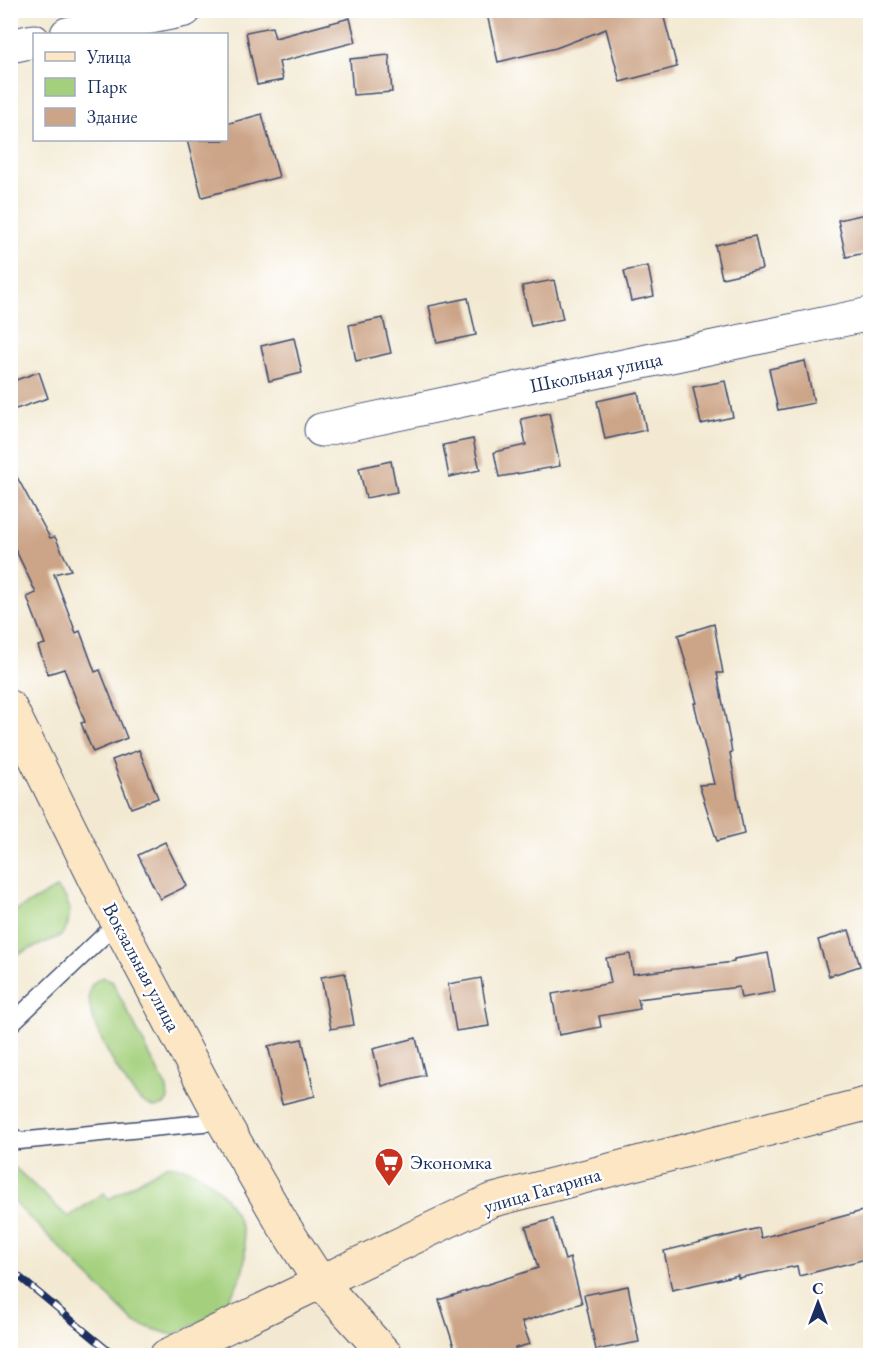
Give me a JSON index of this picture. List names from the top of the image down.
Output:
{
  "streets": {
    "main road": ["Вокзальная улица", "улица Гагарина"],
    "street": ["Школьная улица"]
  },
  "crossings": [
    ["Вокзальная улица", "улица Гагарина"]
  ],
  "places": {
    "supermarket": ["Экономка"]
  },
  "legend": ["Улица", "Парк", "Здание"],
  "north": "top"
}
